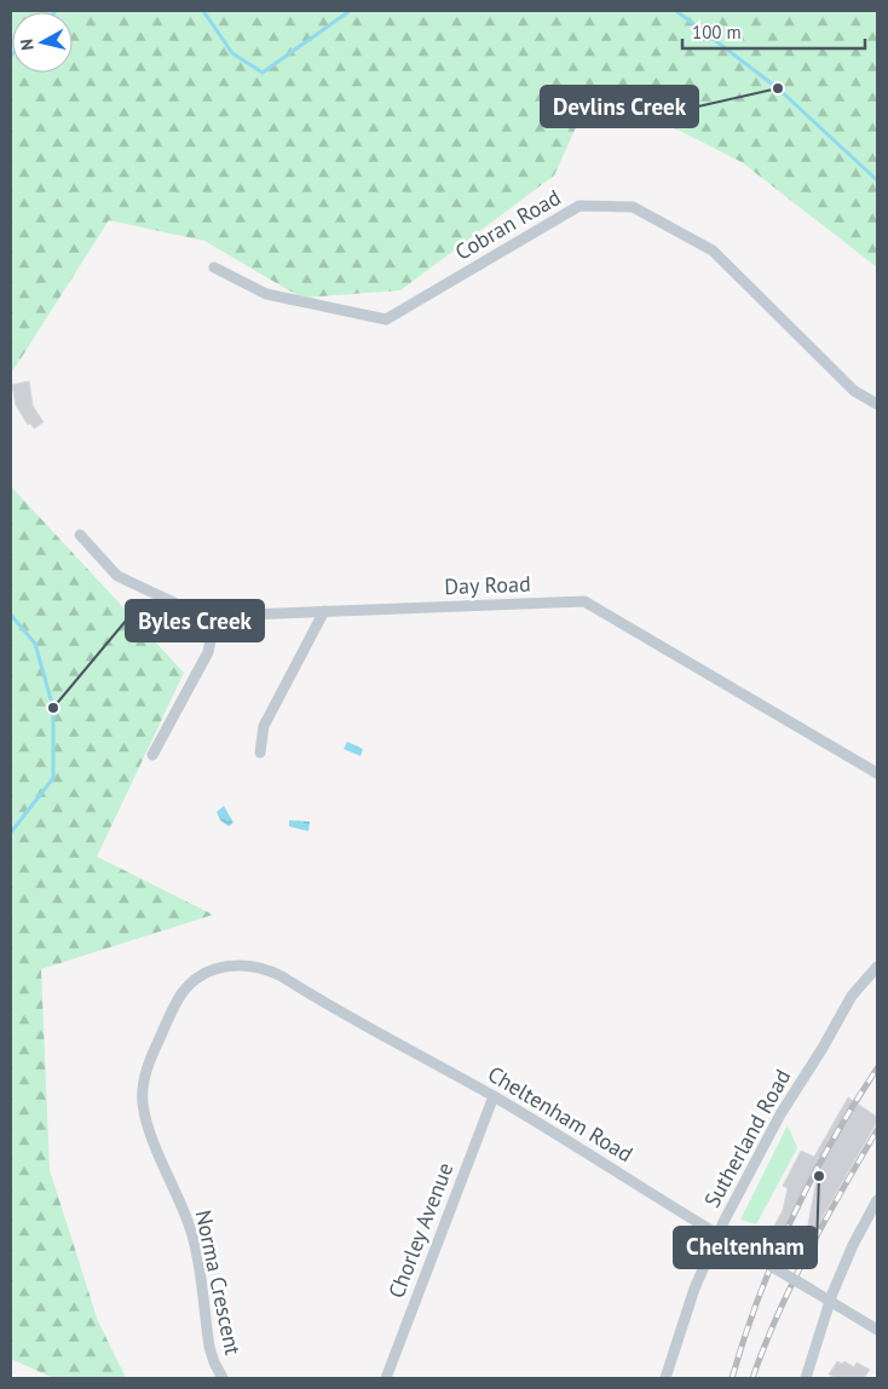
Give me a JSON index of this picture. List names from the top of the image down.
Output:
{
  "streets": {
    "street": [
      "Cobran Road",
      "Day Road",
      "Cheltenham Road",
      "Sutherland Road",
      "Chorley Avenue",
      "Norma Crescent"
    ]
  },
  "crossings": [
    ["Cheltenham Road", "Sutherland Road"],
    ["Cheltenham Road", "Chorley Avenue"],
    ["Cheltenham Road", "Norma Crescent"]
  ],
  "places": ["Devlins Creek", "Byles Creek", "Cheltenham"],
  "scale_bar": "100 m",
  "north": "left"
}
